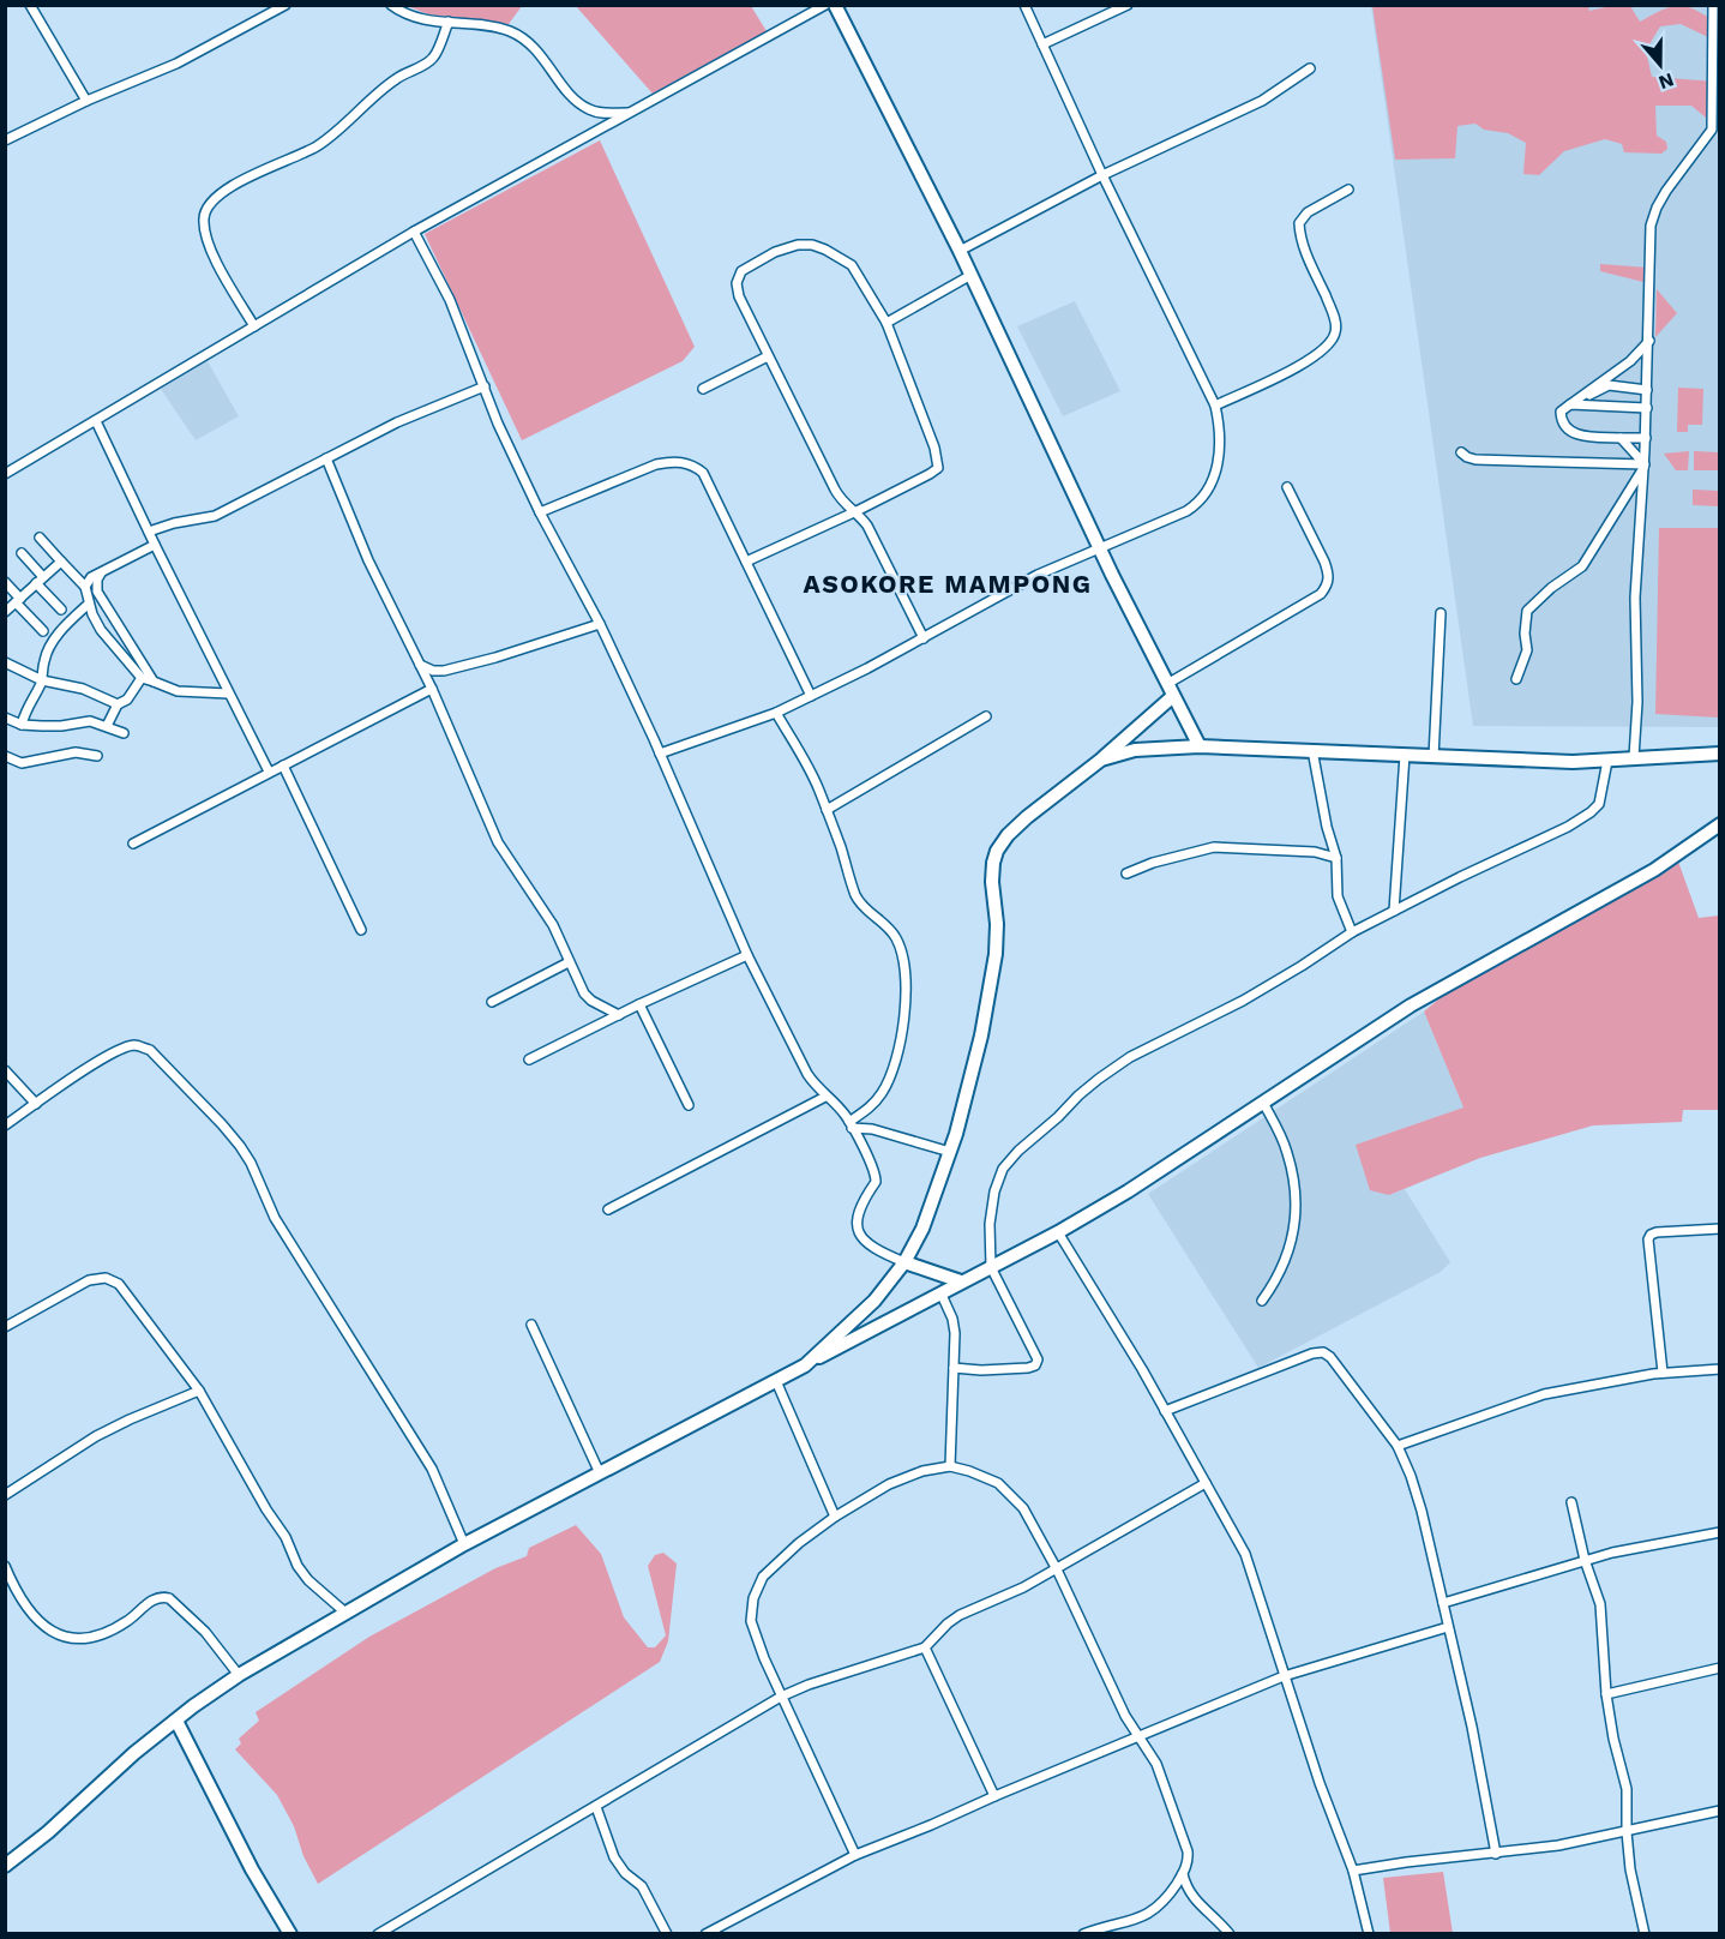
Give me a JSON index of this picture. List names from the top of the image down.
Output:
{
  "districts": ["ASOKORE MAMPONG"],
  "north": "bottom"
}
